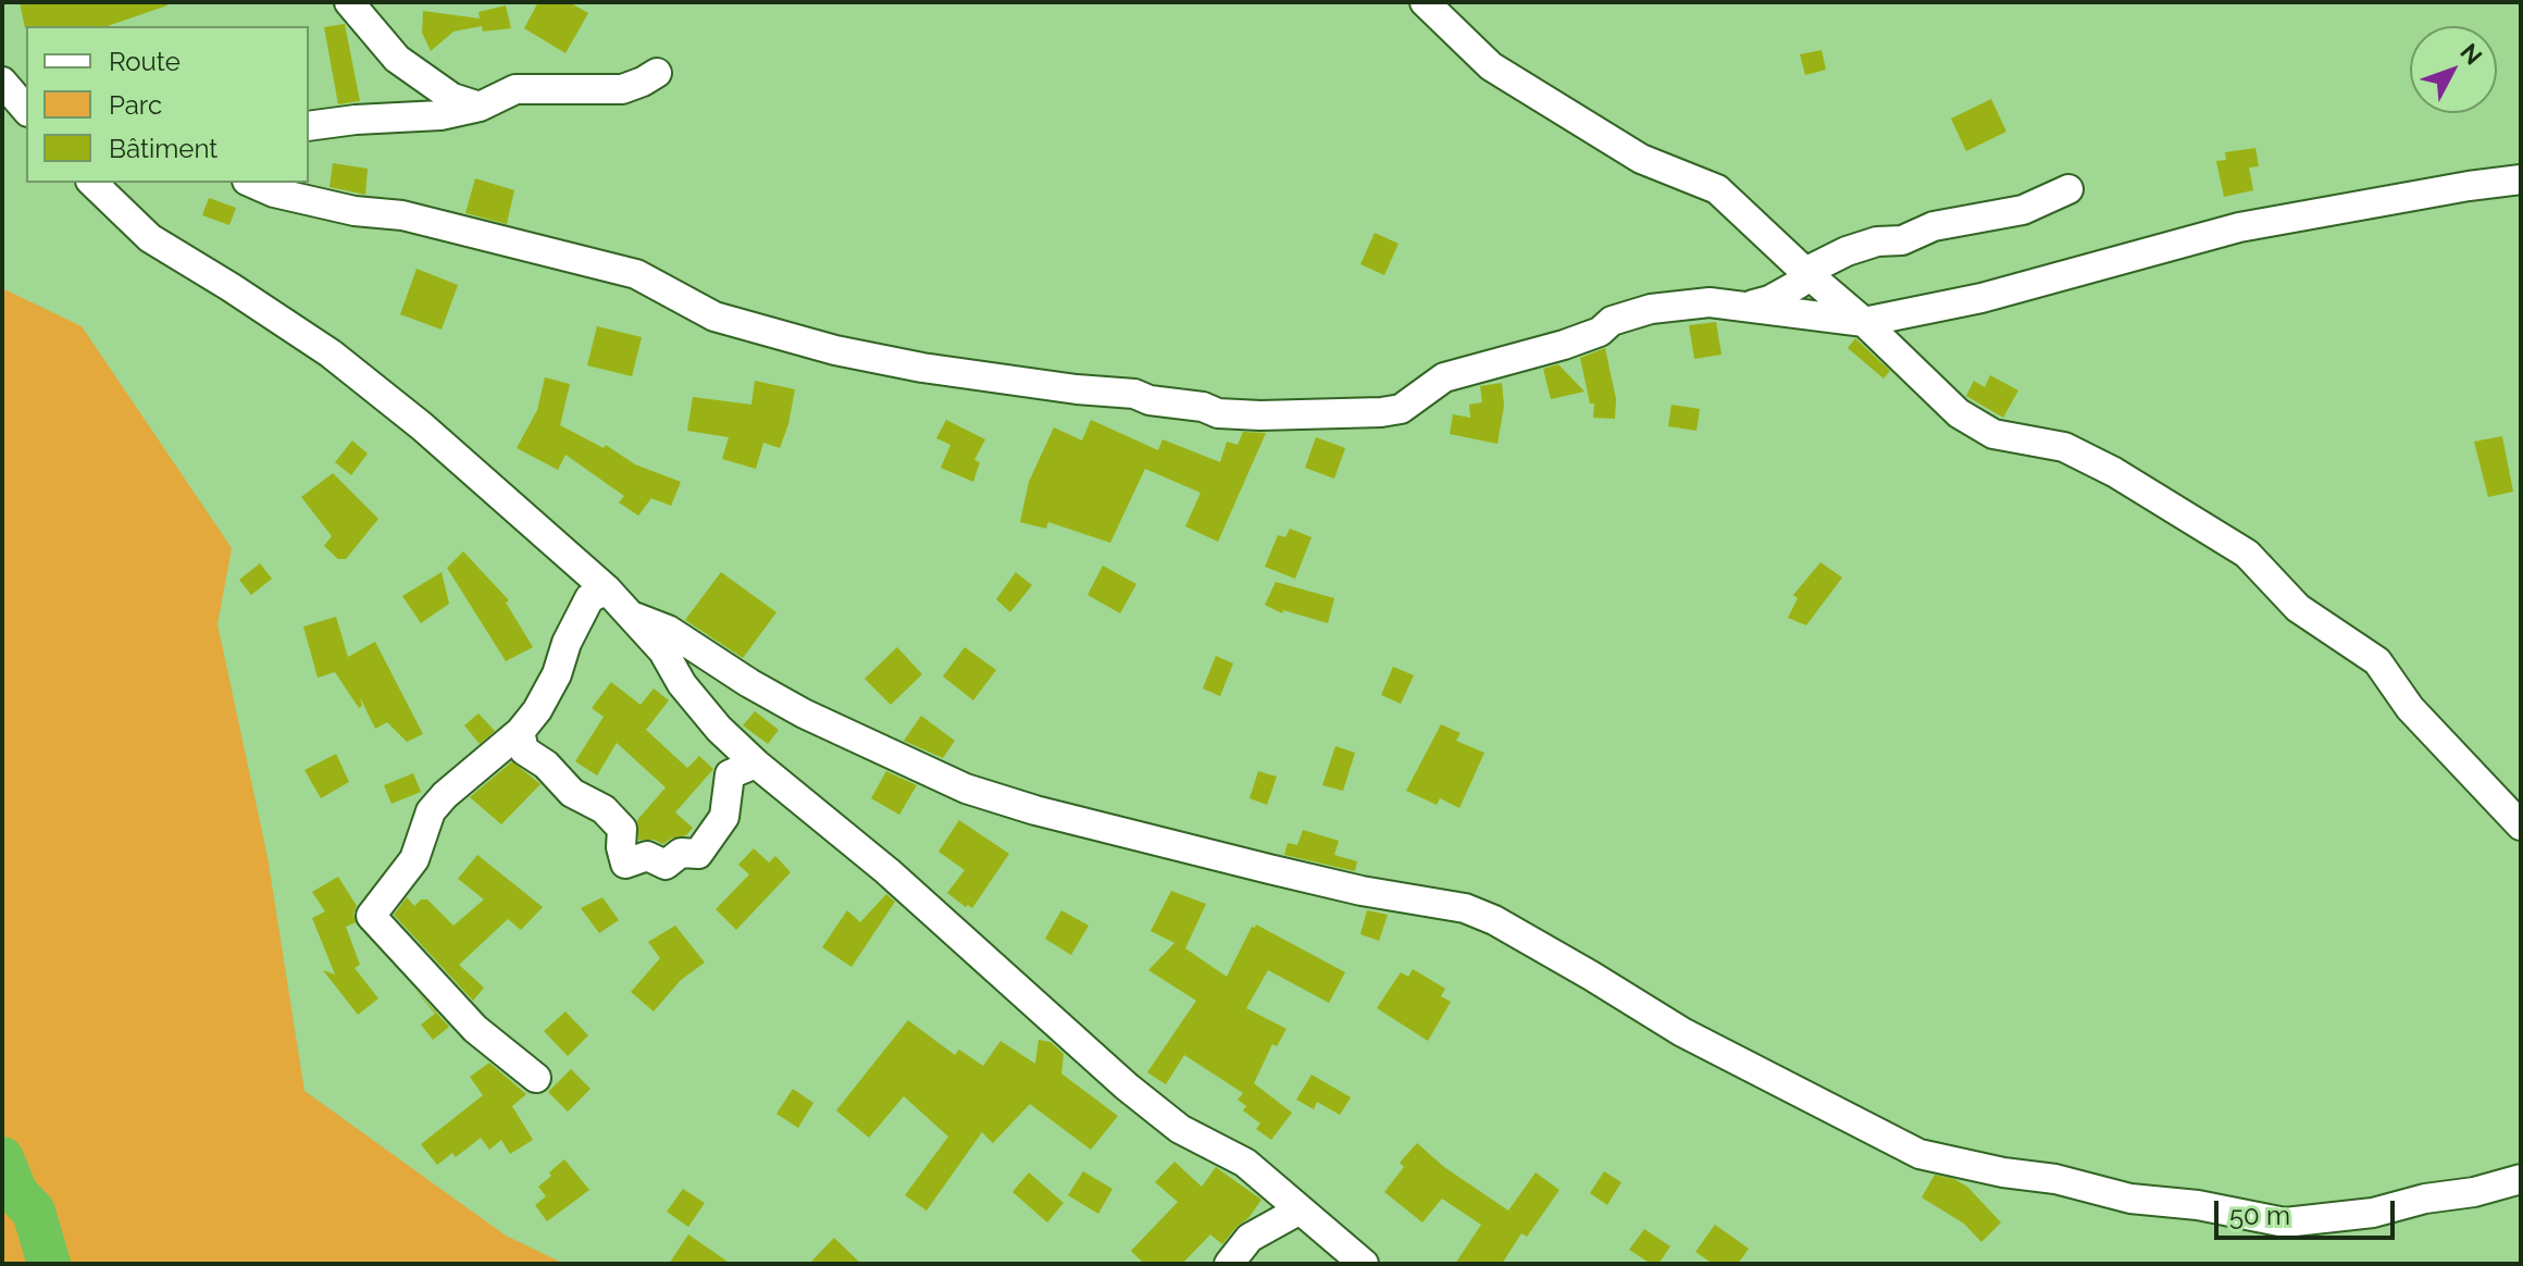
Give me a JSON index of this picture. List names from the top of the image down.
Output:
{
  "legend": ["Route", "Parc", "Bâtiment"],
  "scale_bar": "50 m",
  "north": "top right"
}
